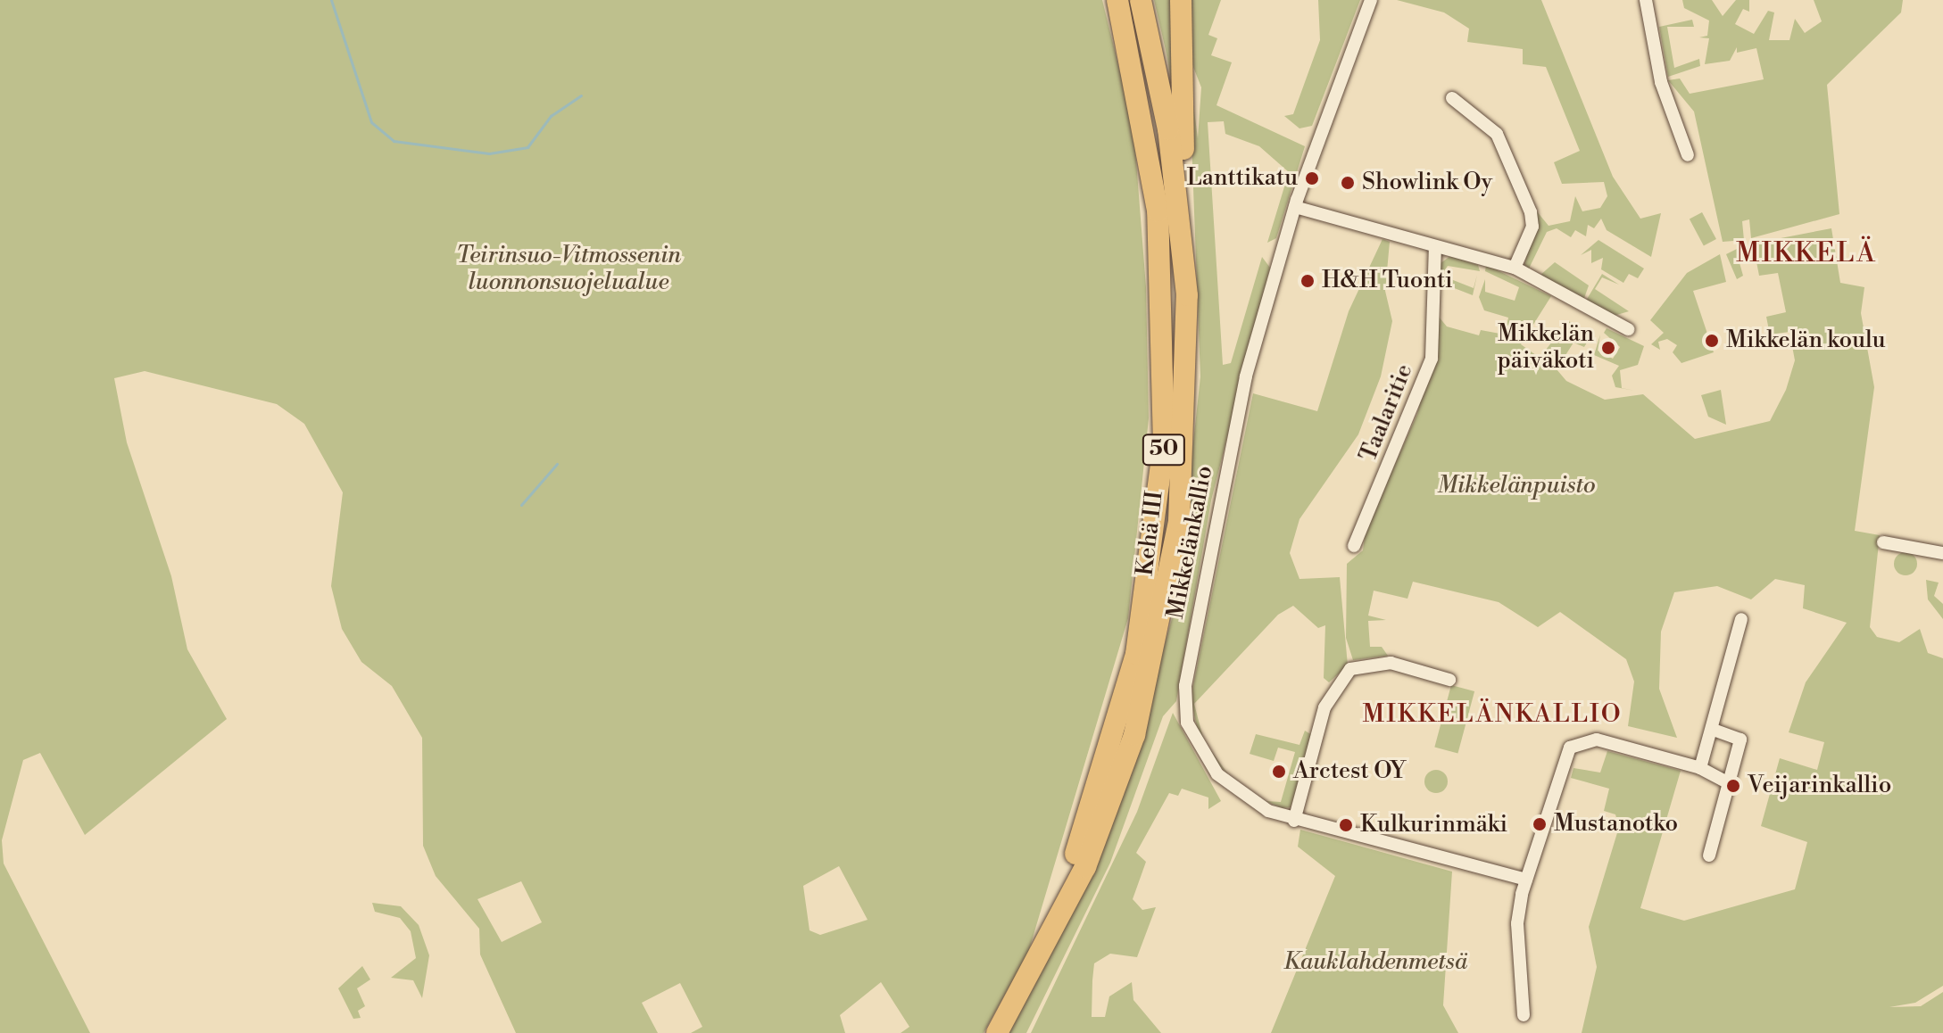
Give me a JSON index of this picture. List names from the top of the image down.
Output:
{
  "streets": {
    "highway": ["50", "Kehä III"],
    "street": ["Taalaritie", "Mikkelänkallio"]
  },
  "districts": ["MIKKELÄ", "MIKKELÄNKALLIO"],
  "parks": ["Teirinsuo-Vitmossenin luonnonsuojelualue", "Mikkelänpuisto", "Kauklahdenmetsä"],
  "places": [
    "Lanttikatu",
    "Showlink Oy",
    "H&H Tuonti",
    "Mikkelän koulu",
    "Mikkelän päiväkoti",
    "Arctest OY",
    "Veijarinkallio",
    "Mustanotko",
    "Kulkurinmäki"
  ]
}
